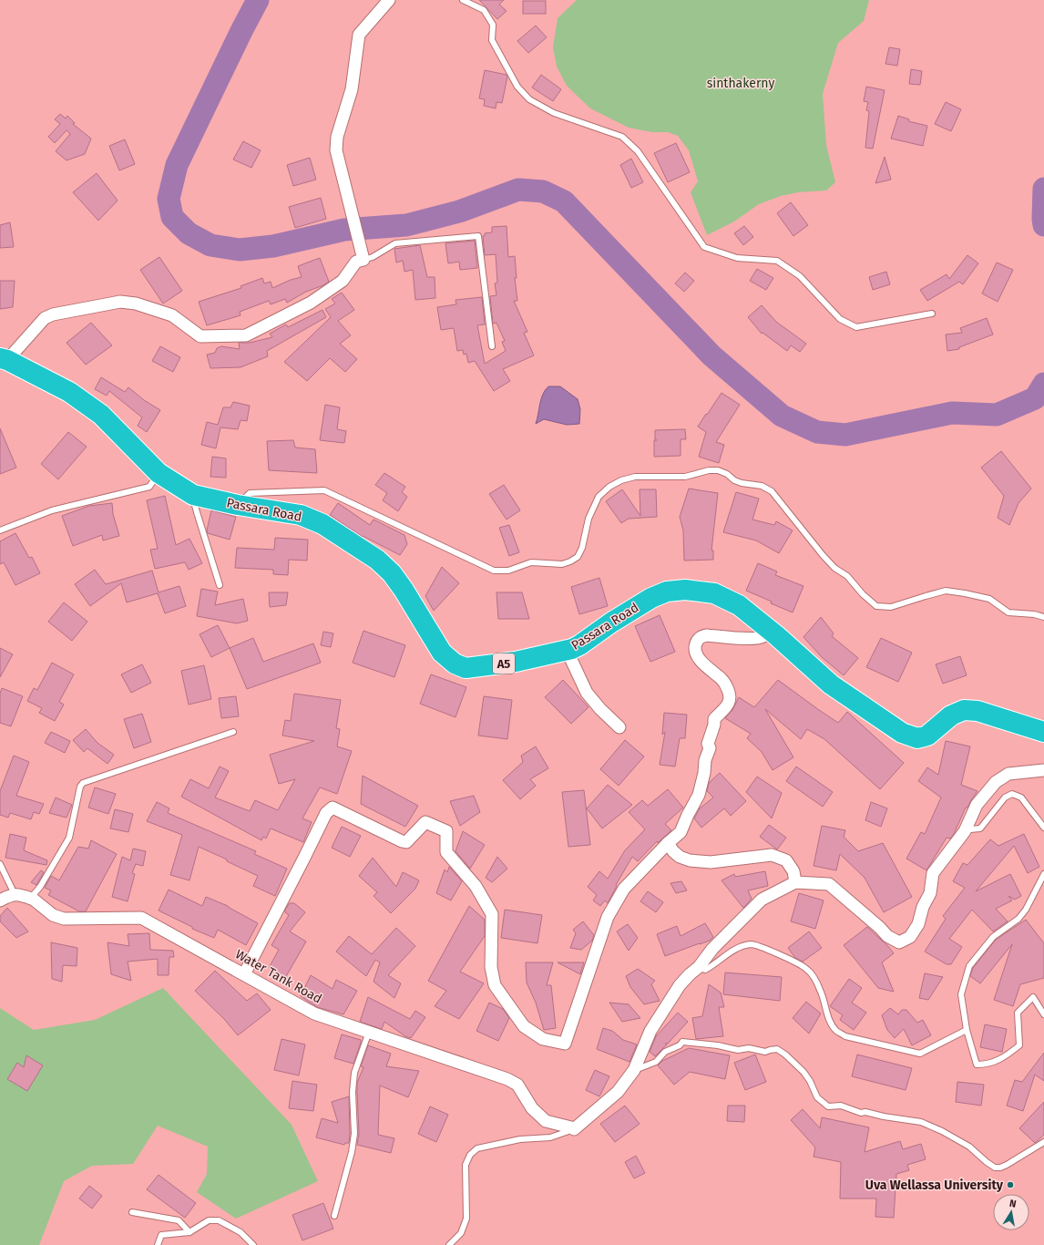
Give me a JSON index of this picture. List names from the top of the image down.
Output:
{
  "streets": {
    "highway": ["Passara Road", "A5"],
    "street": ["Water Tank Road"]
  },
  "parks": ["sinthakerny"],
  "places": ["Uva Wellassa University"],
  "north": "top"
}
